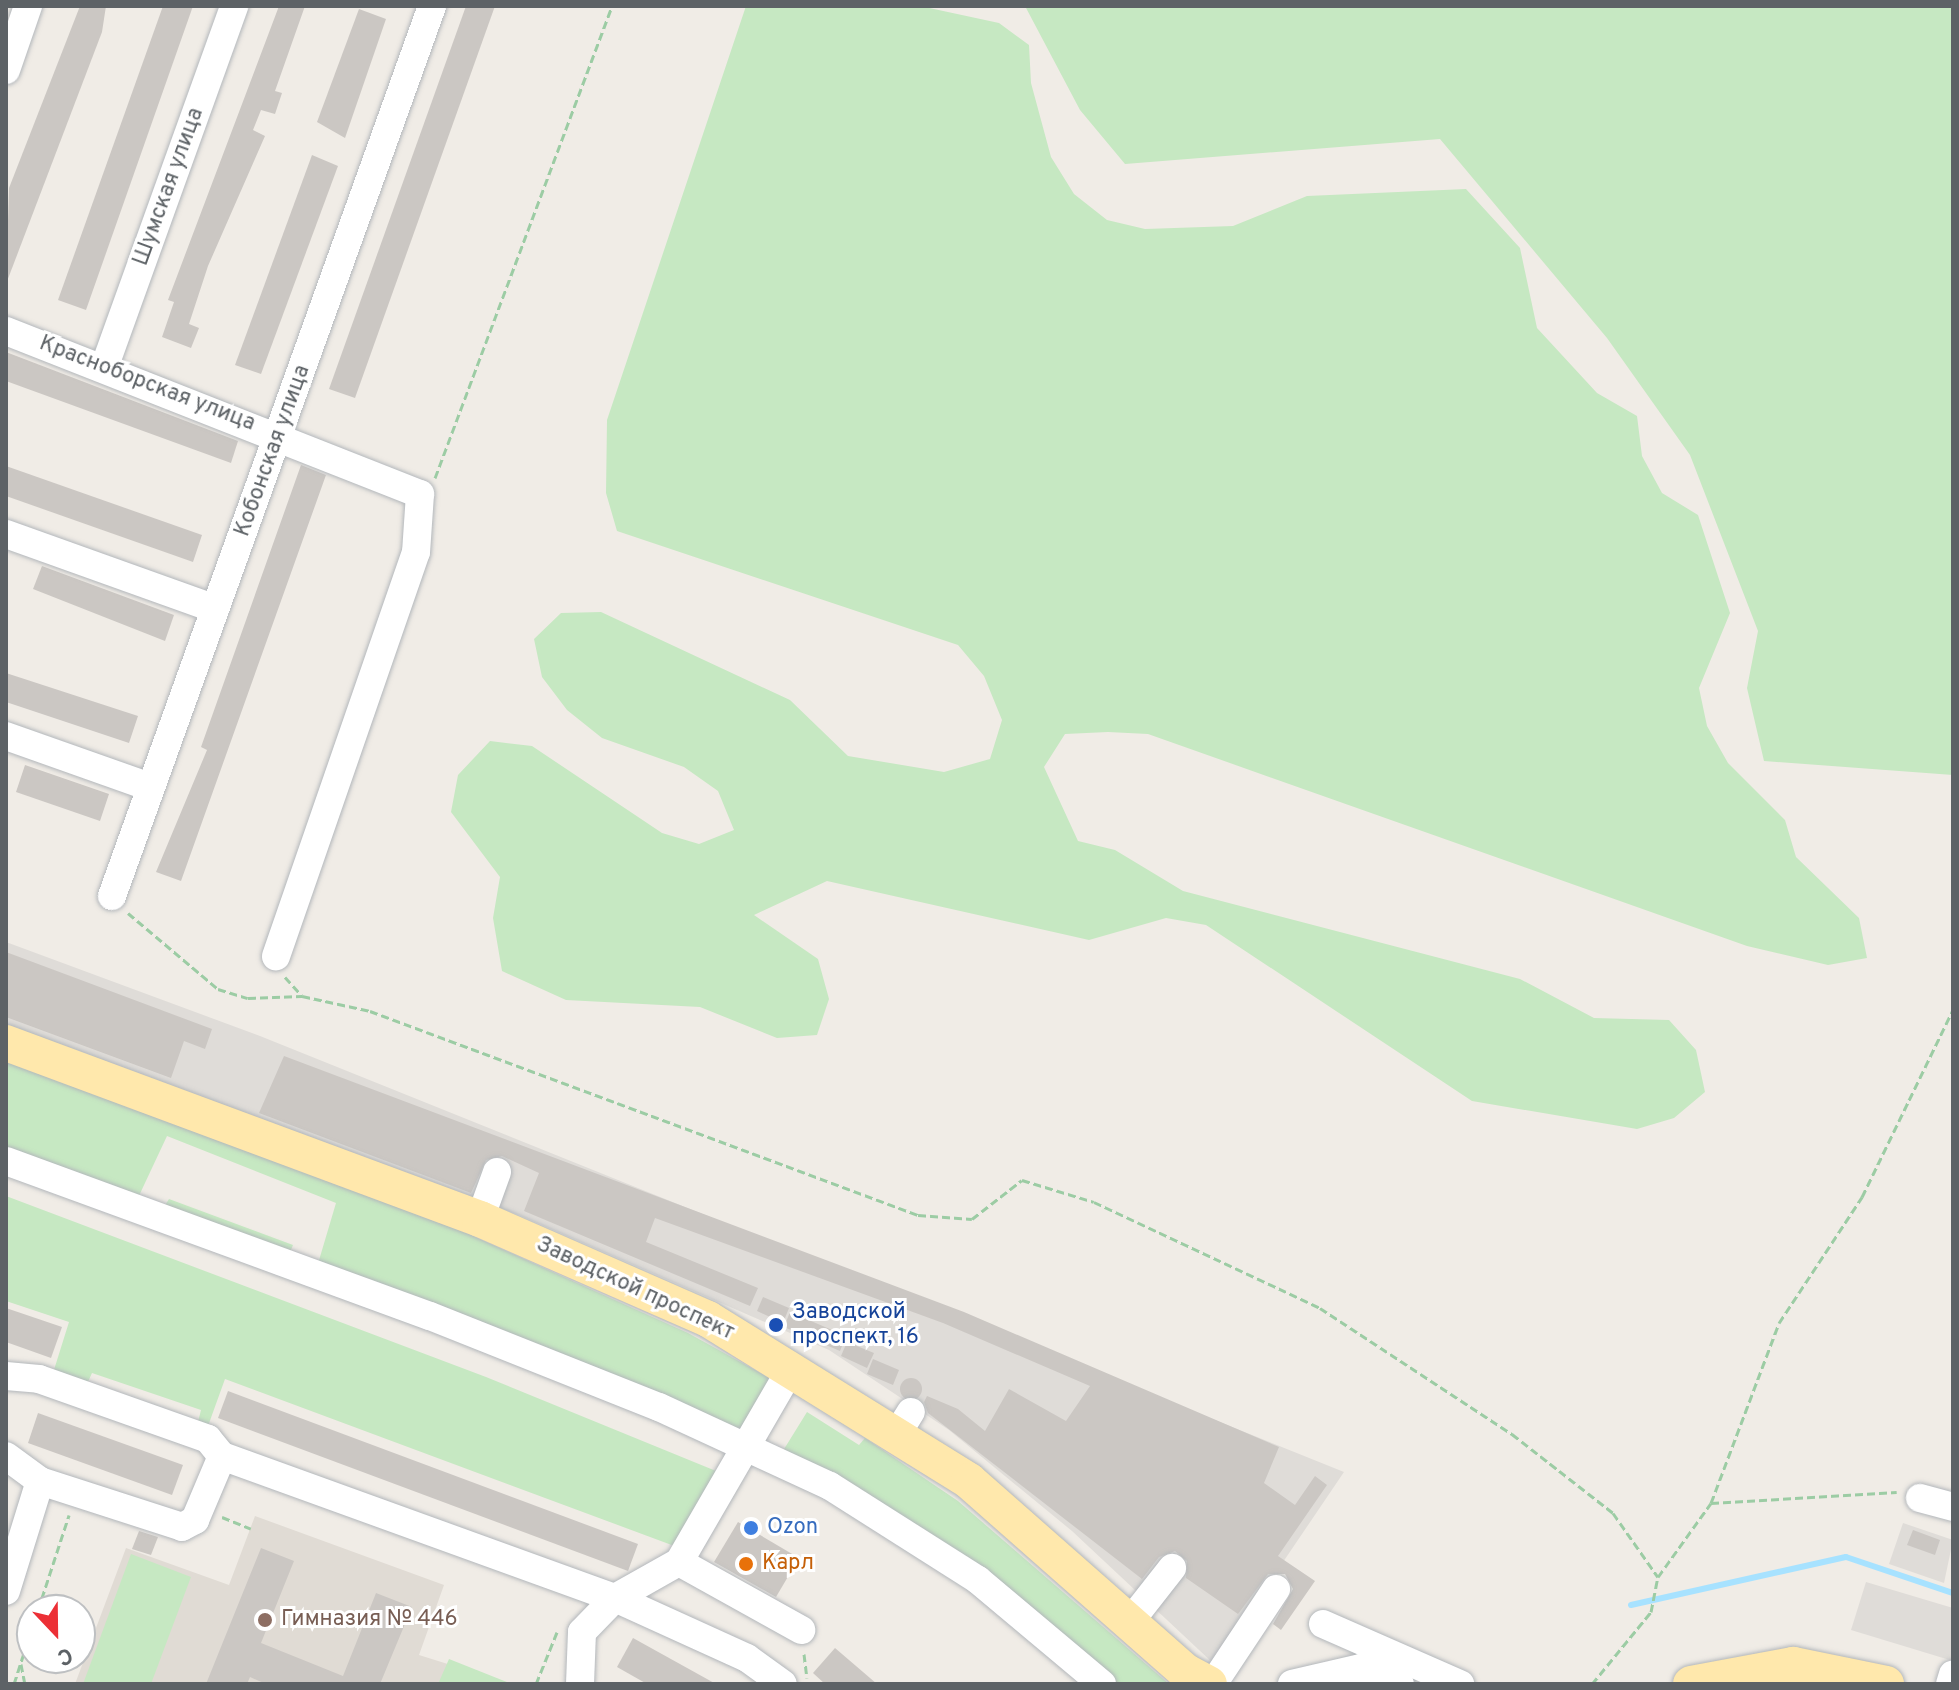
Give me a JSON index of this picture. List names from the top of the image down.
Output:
{
  "streets": {
    "main road": ["Заводской проспект"],
    "street": ["Шумская улица", "Красноборская улица", "Кобонская улица"]
  },
  "crossings": [
    ["Шумская улица", "Красноборская улица"],
    ["Красноборская улица", "Кобонская улица"]
  ],
  "places": [
    "Заводской проспект, 16",
    "Ozon",
    "Карл",
    "Гимназия № 446"
  ],
  "north": "bottom"
}
